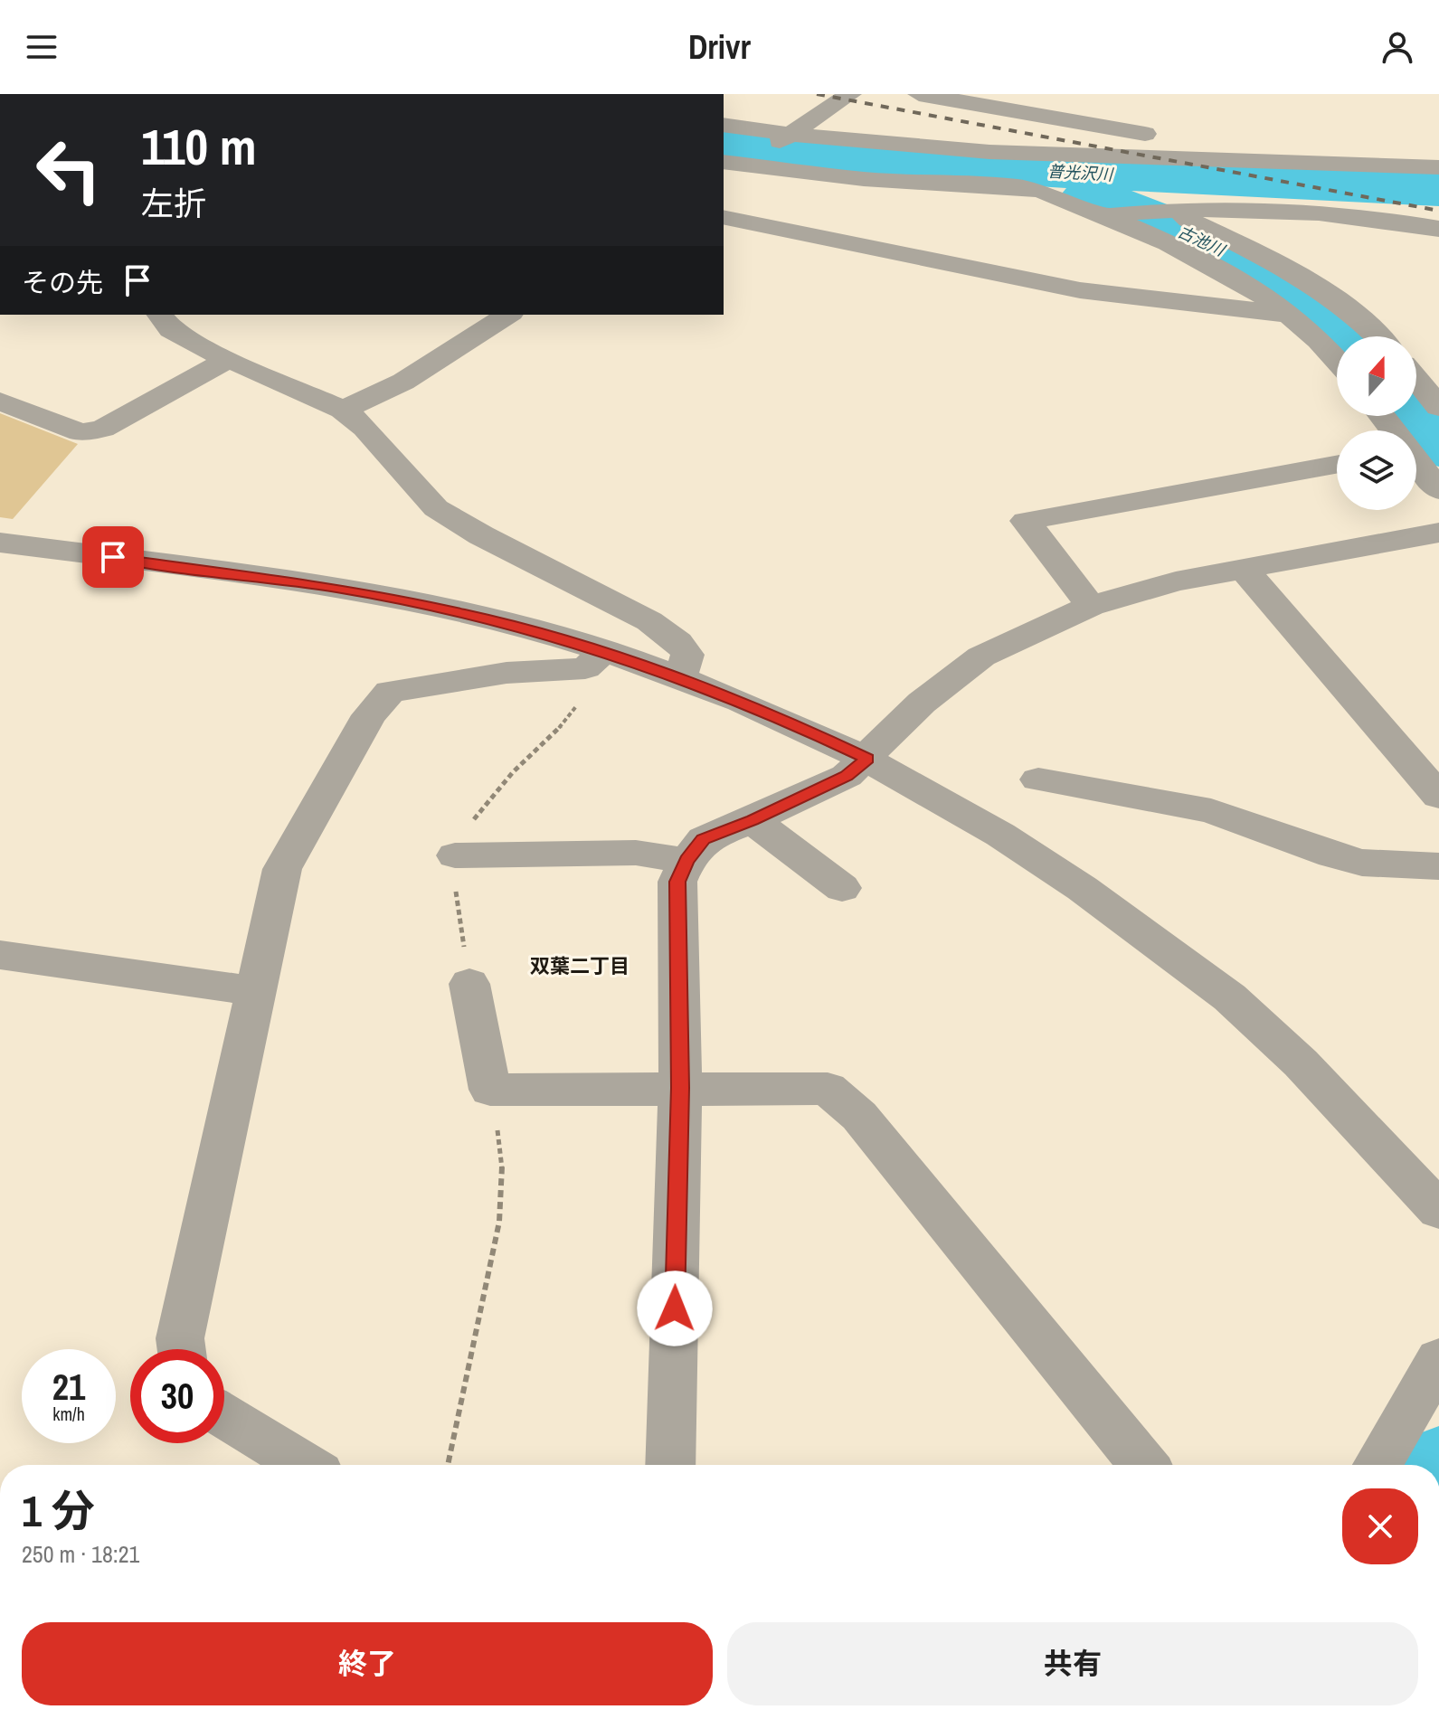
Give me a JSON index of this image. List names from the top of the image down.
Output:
{
  "districts": ["双葉二丁目"],
  "water": ["普光沢川", "古池川"],
  "north": "top",
  "page": {
    "header": "Drivr",
    "turn": ["110 m", "左折"],
    "then": "その先",
    "speed": "21 km/h",
    "limit": "30",
    "heading": ["1 分", "250 m · 18:21"],
    "buttons": ["終了", "共有"]
  }
}
